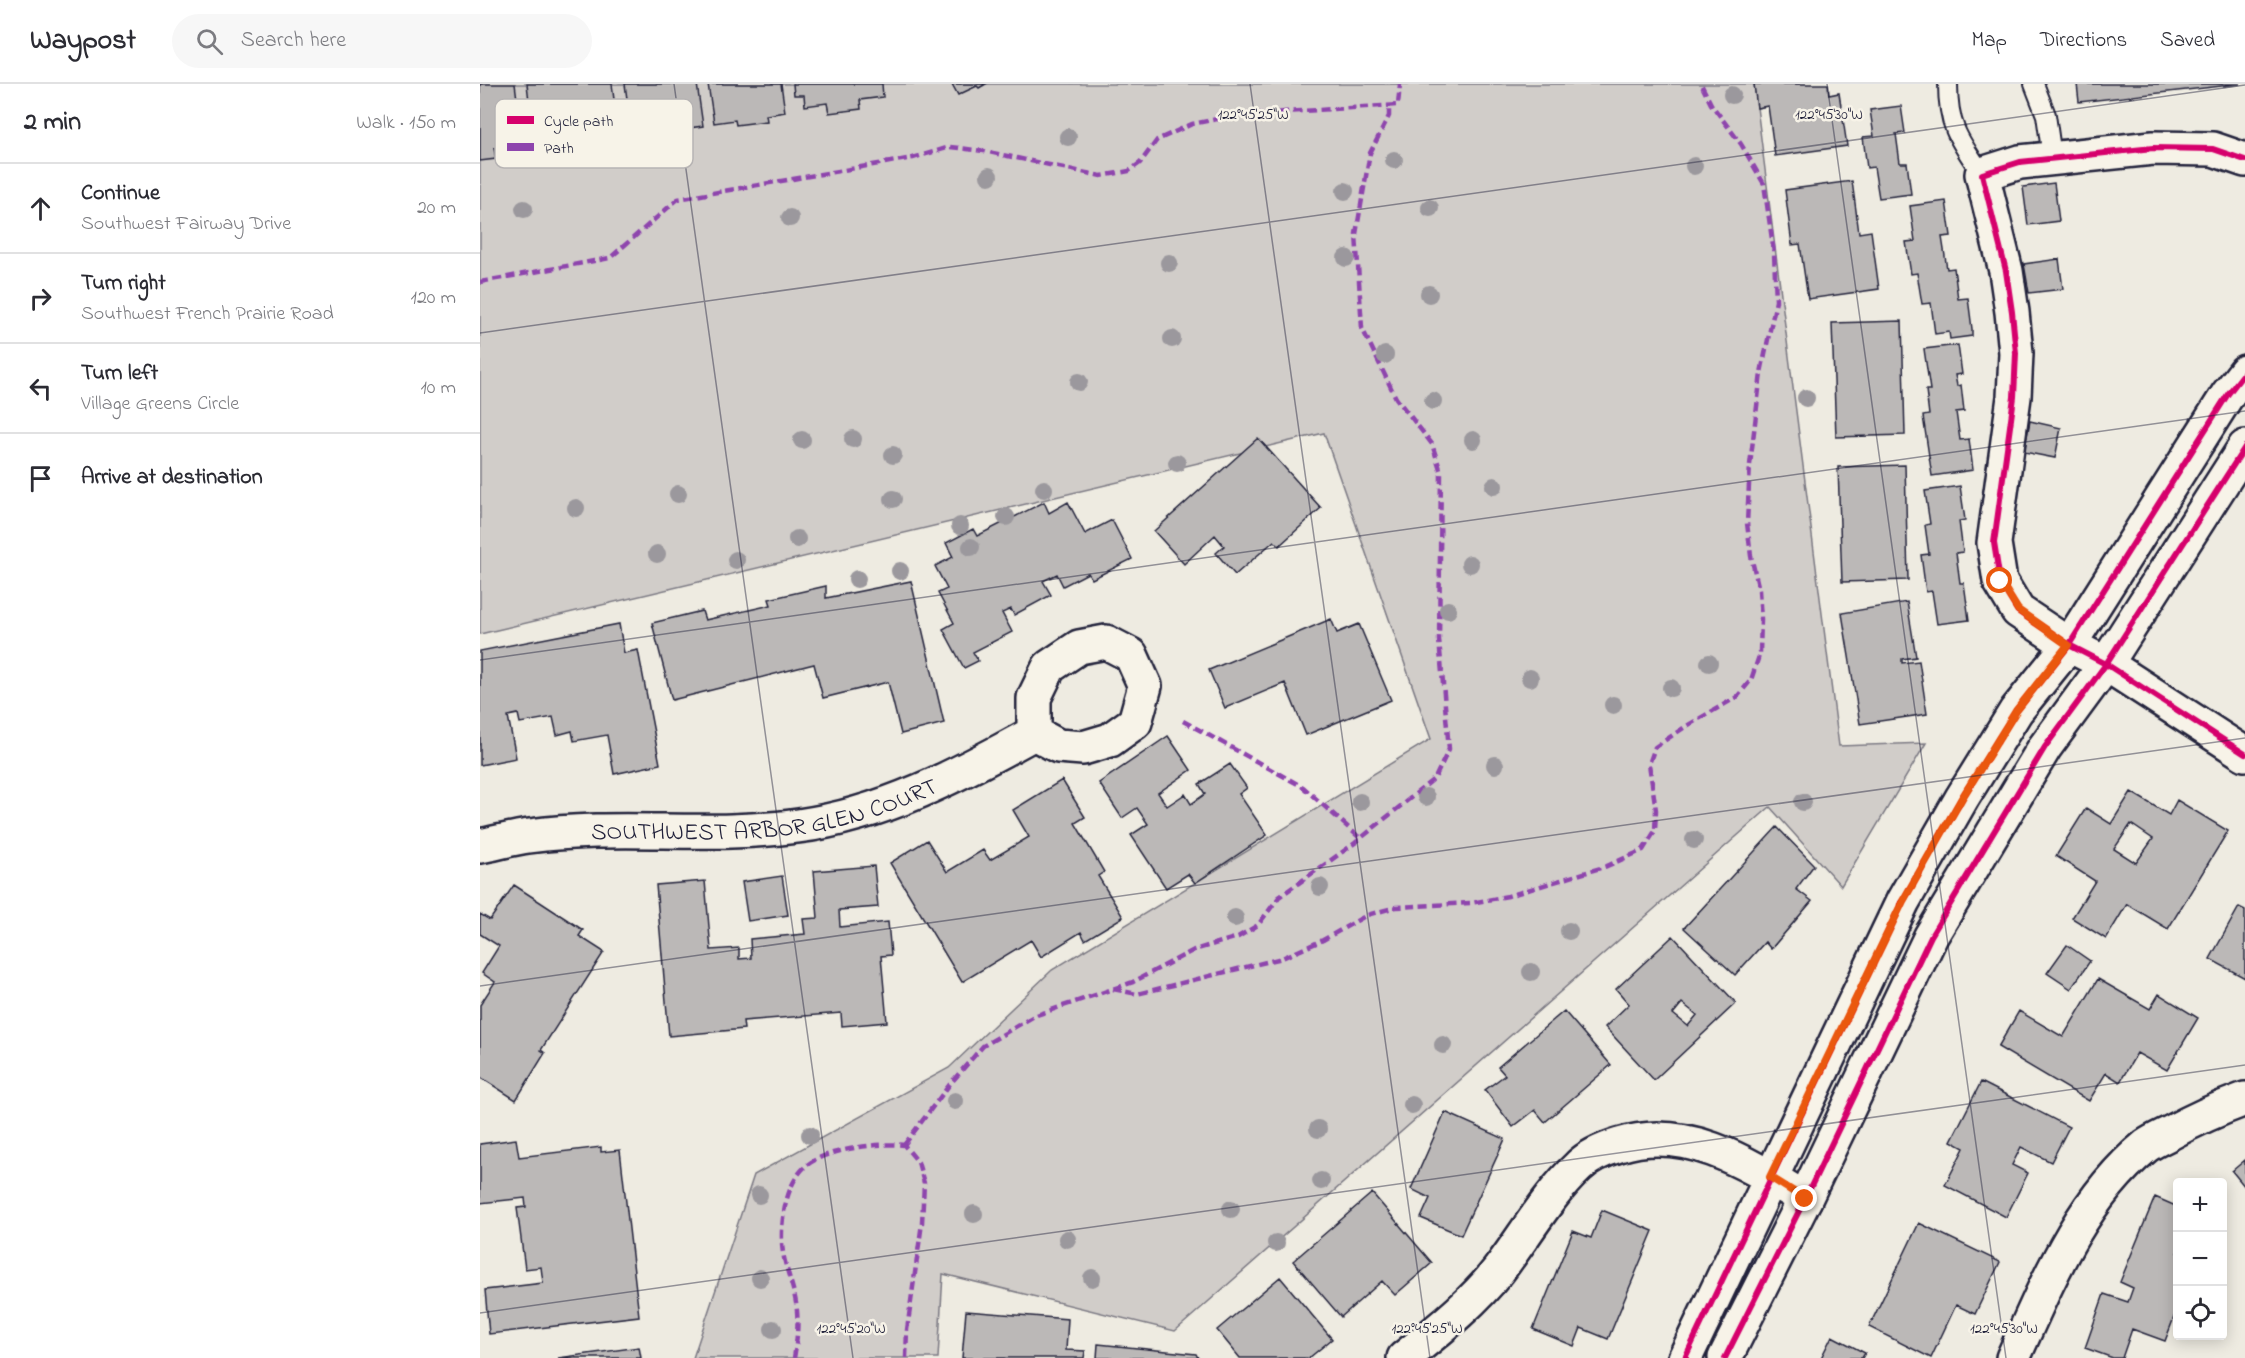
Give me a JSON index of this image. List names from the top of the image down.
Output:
{
  "streets": {
    "street": ["SOUTHWEST ARBOR GLEN COURT"]
  },
  "legend": ["Cycle path", "Path"],
  "page": {
    "header": "Waypost",
    "search": "Search here",
    "nav": ["Map", "Directions", "Saved"],
    "heading": ["2 min", "Walk · 150 m"],
    "list": [
      ["Continue", "Southwest Fairway Drive", "20 m"],
      ["Turn right", "Southwest French Prairie Road", "120 m"],
      ["Turn left", "Village Greens Circle", "10 m"],
      "Arrive at destination"
    ],
    "map_buttons": ["+", "−"]
  },
  "coordinates": ["122°45'25\"W", "122°45'30\"W", "122°45'20\"W"]
}
